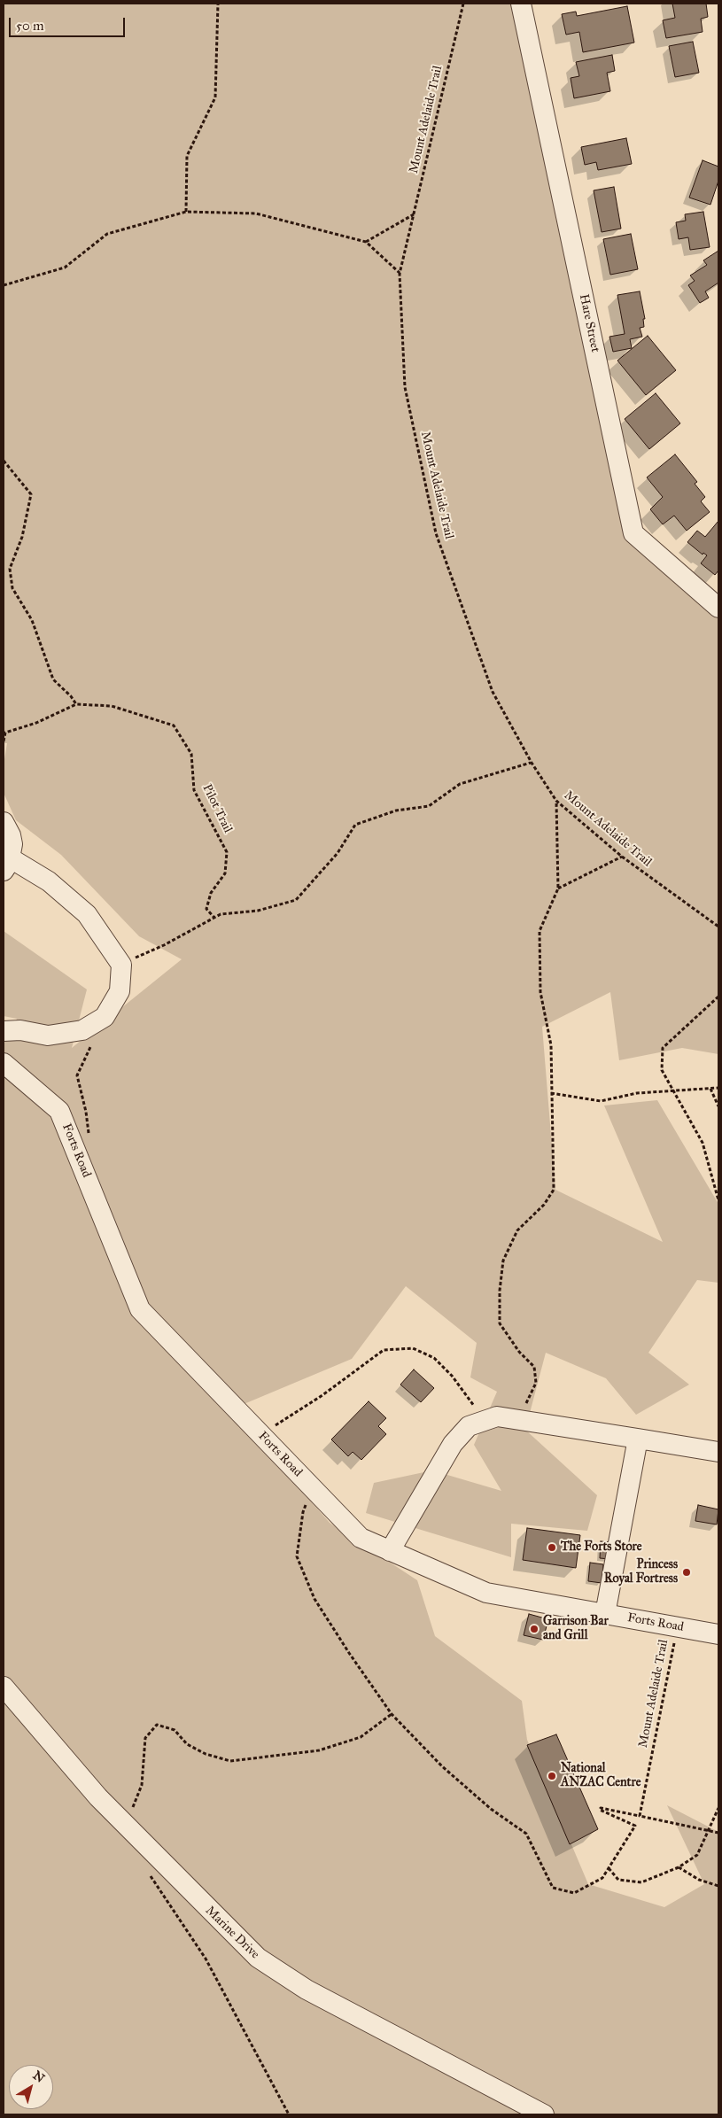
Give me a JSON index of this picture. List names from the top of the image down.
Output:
{
  "streets": {
    "street": ["Hare Street", "Forts Road", "Marine Drive"],
    "path": ["Mount Adelaide Trail", "Pilot Trail"]
  },
  "crossings": [
    ["Mount Adelaide Trail", "Forts Road"]
  ],
  "places": [
    "The Forts Store",
    "Princess Royal Fortress",
    "Garrison Bar and Grill",
    "National ANZAC Centre"
  ],
  "scale_bar": "50 m",
  "north": "top right"
}
